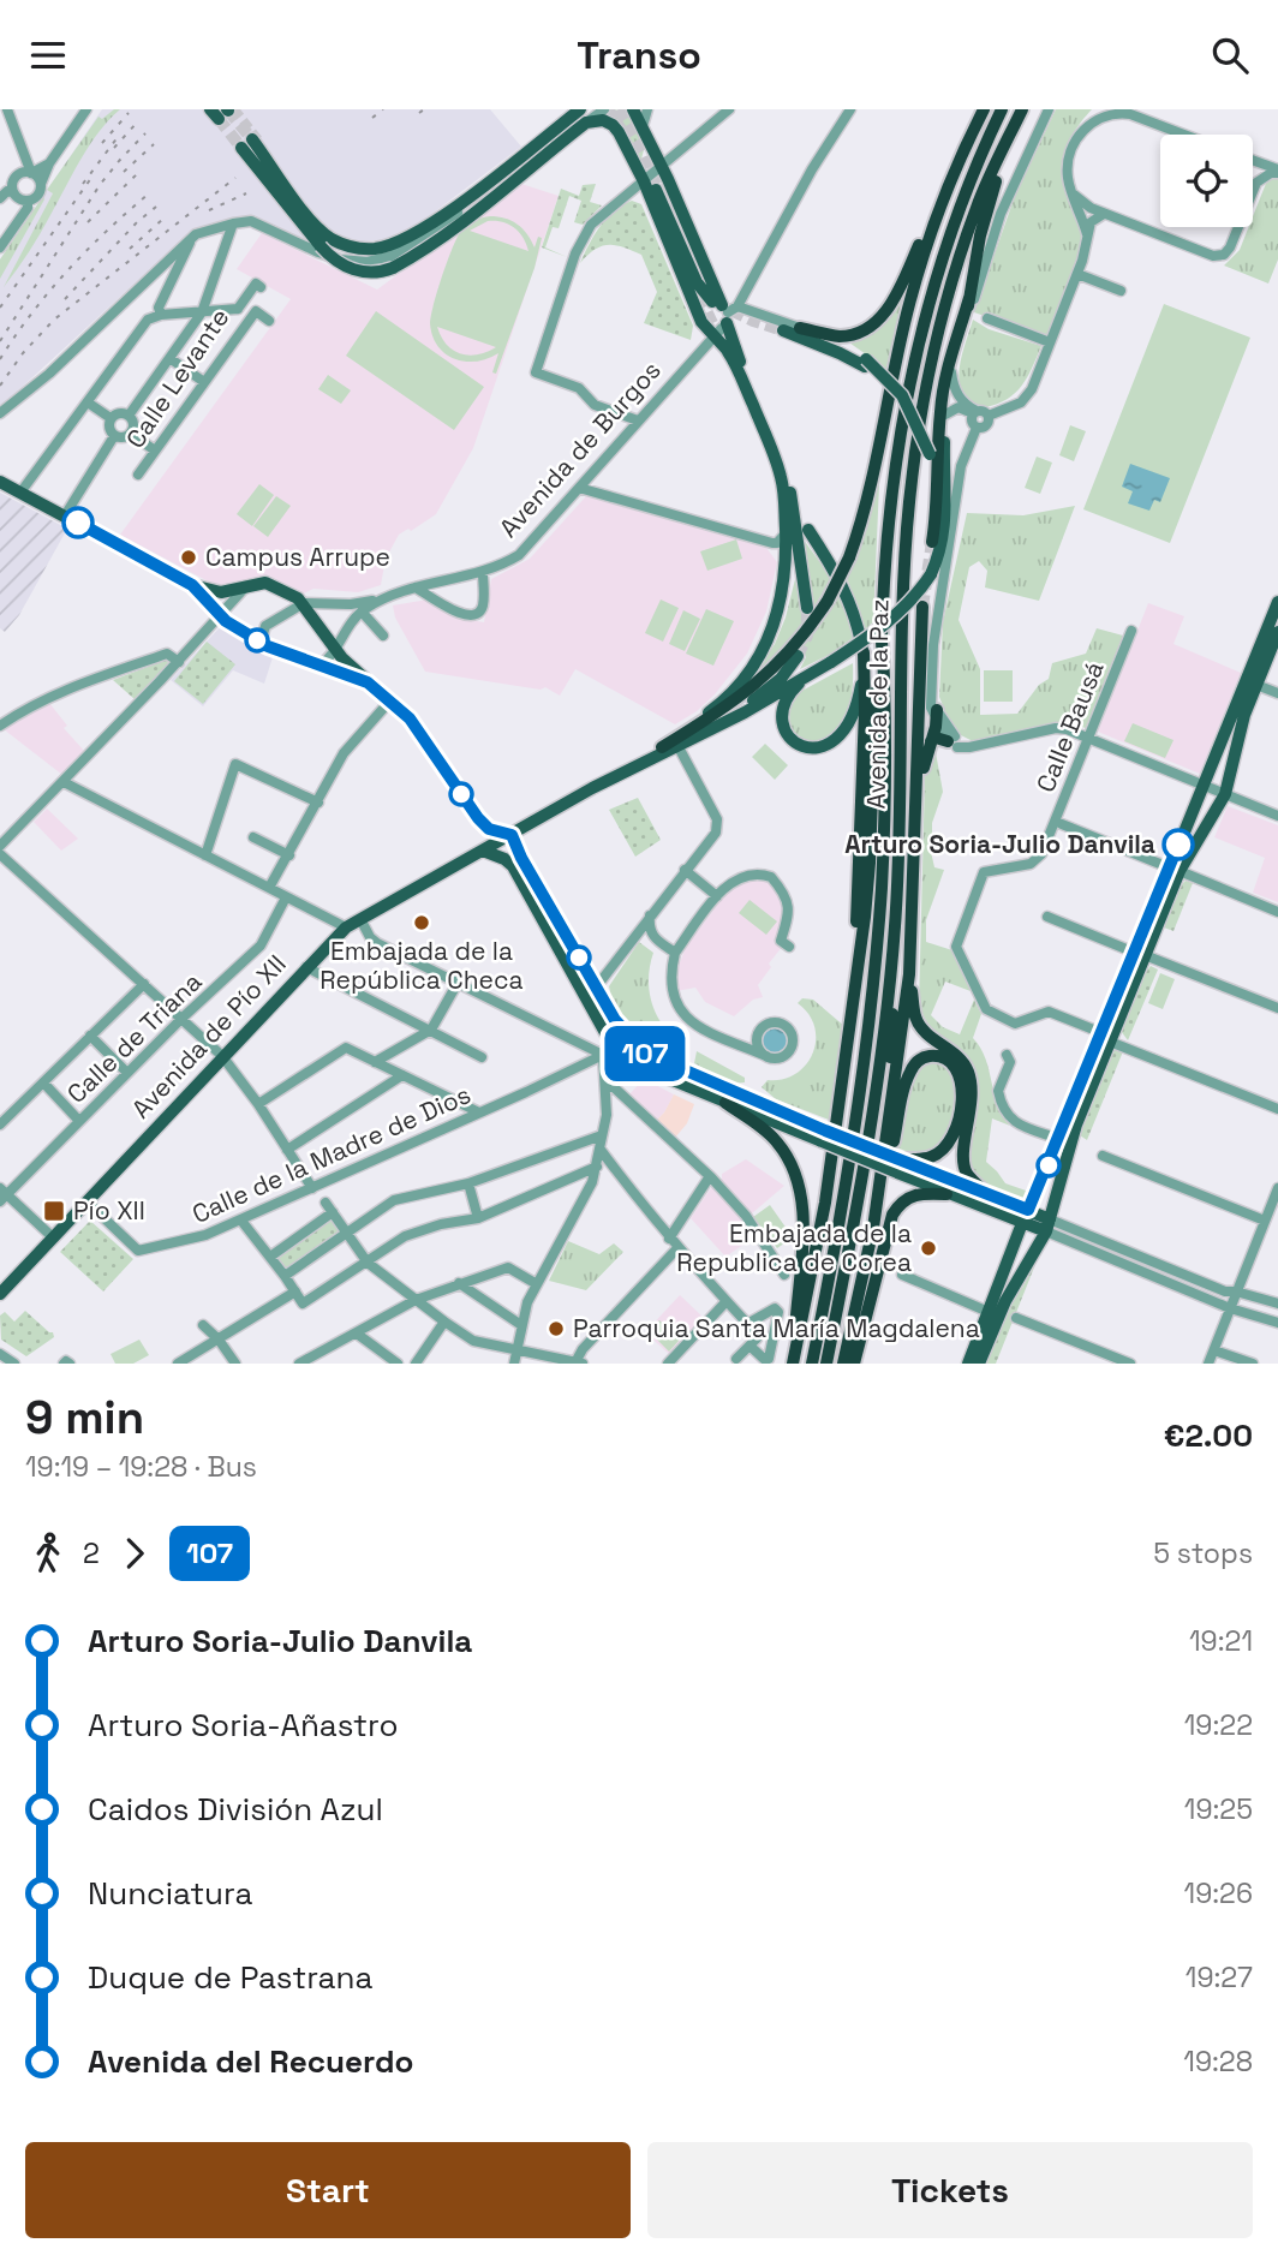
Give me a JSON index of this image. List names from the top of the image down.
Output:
{
  "streets": {
    "highway": ["Avenida de la Paz"],
    "main road": ["Avenida de Pío XII"],
    "street": [
      "Calle Levante",
      "Avenida de Burgos",
      "Calle Bausá",
      "Calle de Triana",
      "Calle de la Madre de Dios"
    ]
  },
  "crossings": [
    ["Avenida de Burgos", "Avenida de Pío XII"],
    ["Avenida de Pío XII", "Calle de la Madre de Dios"]
  ],
  "places": {
    "other": [
      "Campus Arrupe",
      "Arturo Soria-Julio Danvila",
      "Embajada de la República Checa",
      "Embajada de la Republica de Corea",
      "Parroquia Santa María Magdalena"
    ],
    "transit": ["Pío XII"]
  },
  "lines": ["bus line 107"],
  "page": {
    "header": "Transo",
    "on_map": "107",
    "heading": ["9 min", "19:19 – 19:28 · Bus", "€2.00"],
    "legs": ["2", "107", "5 stops"],
    "list": [
      {
        "name": "Arturo Soria-Julio Danvila",
        "value": "19:21"
      },
      {
        "name": "Arturo Soria-Añastro",
        "value": "19:22"
      },
      {
        "name": "Caidos División Azul",
        "value": "19:25"
      },
      {
        "name": "Nunciatura",
        "value": "19:26"
      },
      {
        "name": "Duque de Pastrana",
        "value": "19:27"
      },
      {
        "name": "Avenida del Recuerdo",
        "value": "19:28"
      }
    ],
    "buttons": ["Start", "Tickets"]
  }
}
